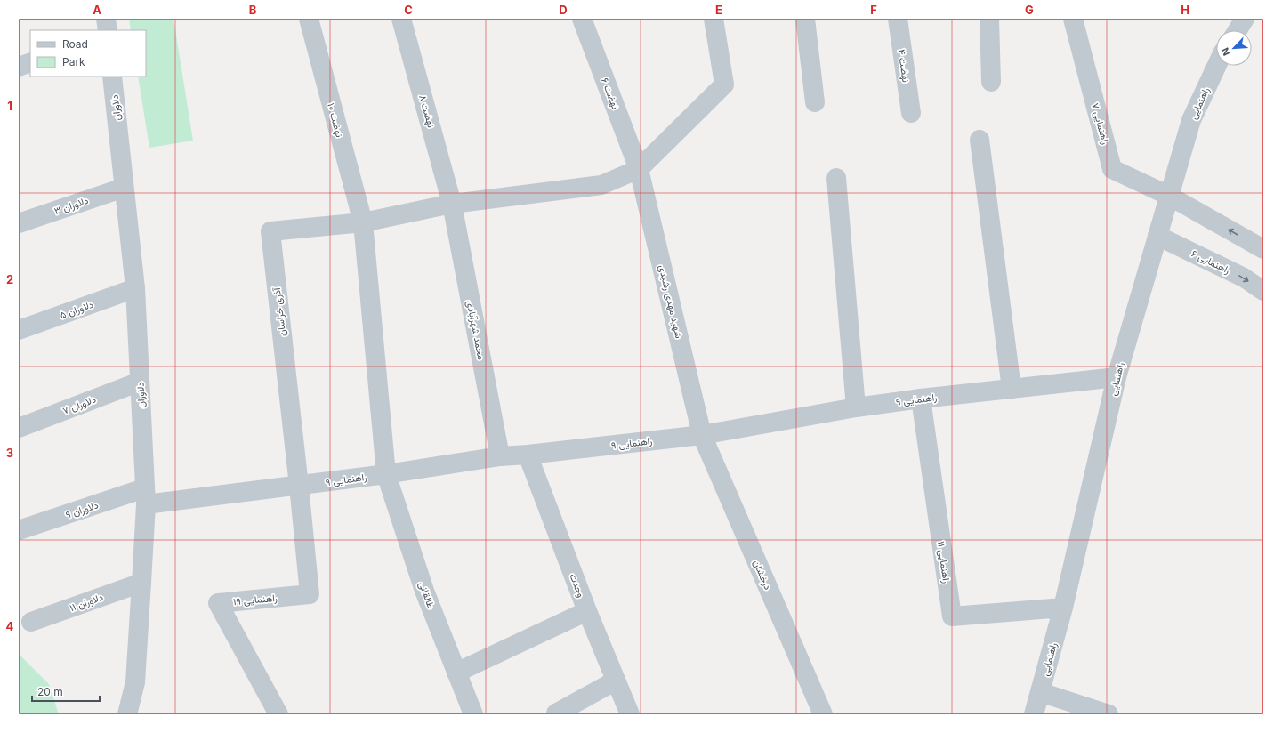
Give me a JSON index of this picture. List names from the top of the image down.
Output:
{
  "streets": {
    "street": [
      "نهضت ۴",
      "نهضت ۶",
      "راهنمایی",
      "دلاوران",
      "نهضت ۸",
      "نهضت ۱۰",
      "راهنمایی ۷",
      "دلاوران ۳",
      "راهنمایی ۶",
      "شهید مهدی رشیدی",
      "دلاوران ۵",
      "آذری خراسان",
      "محمد شهرآبادی",
      "راهنمایی ۹",
      "دلاوران ۷",
      "دلاوران ۹",
      "راهنمایی ۱۱",
      "درخشان",
      "وحدت",
      "طالقانی",
      "راهنمایی ۱۹",
      "دلاوران ۱۱"
    ]
  },
  "crossings": [
    ["نهضت ۶", "شهید مهدی رشیدی"],
    ["راهنمایی", "راهنمایی ۷"],
    ["راهنمایی", "راهنمایی ۶"],
    ["راهنمایی", "راهنمایی ۹"],
    ["راهنمایی", "راهنمایی ۱۱"],
    ["دلاوران", "دلاوران ۳"],
    ["دلاوران", "دلاوران ۵"],
    ["دلاوران", "راهنمایی ۹"],
    ["دلاوران", "دلاوران ۷"],
    ["دلاوران", "دلاوران ۹"],
    ["دلاوران", "دلاوران ۱۱"],
    ["نهضت ۸", "محمد شهرآبادی"],
    ["نهضت ۱۰", "آذری خراسان"],
    ["نهضت ۱۰", "راهنمایی ۹"],
    ["نهضت ۱۰", "طالقانی"],
    ["شهید مهدی رشیدی", "راهنمایی ۹"],
    ["شهید مهدی رشیدی", "درخشان"],
    ["آذری خراسان", "راهنمایی ۹"],
    ["آذری خراسان", "راهنمایی ۱۹"],
    ["محمد شهرآبادی", "راهنمایی ۹"],
    ["راهنمایی ۹", "دلاوران ۹"],
    ["راهنمایی ۹", "راهنمایی ۱۱"],
    ["راهنمایی ۹", "درخشان"],
    ["راهنمایی ۹", "وحدت"],
    ["راهنمایی ۹", "طالقانی"],
    ["راهنمایی ۹", "راهنمایی ۱۹"]
  ],
  "legend": ["Road", "Park"],
  "scale_bar": "20 m",
  "north": "bottom left",
  "grid": {
    "columns": [
      "A",
      "B",
      "C",
      "D",
      "E",
      "F",
      "G",
      "H"
    ],
    "rows": [
      "1",
      "2",
      "3",
      "4"
    ]
  }
}
